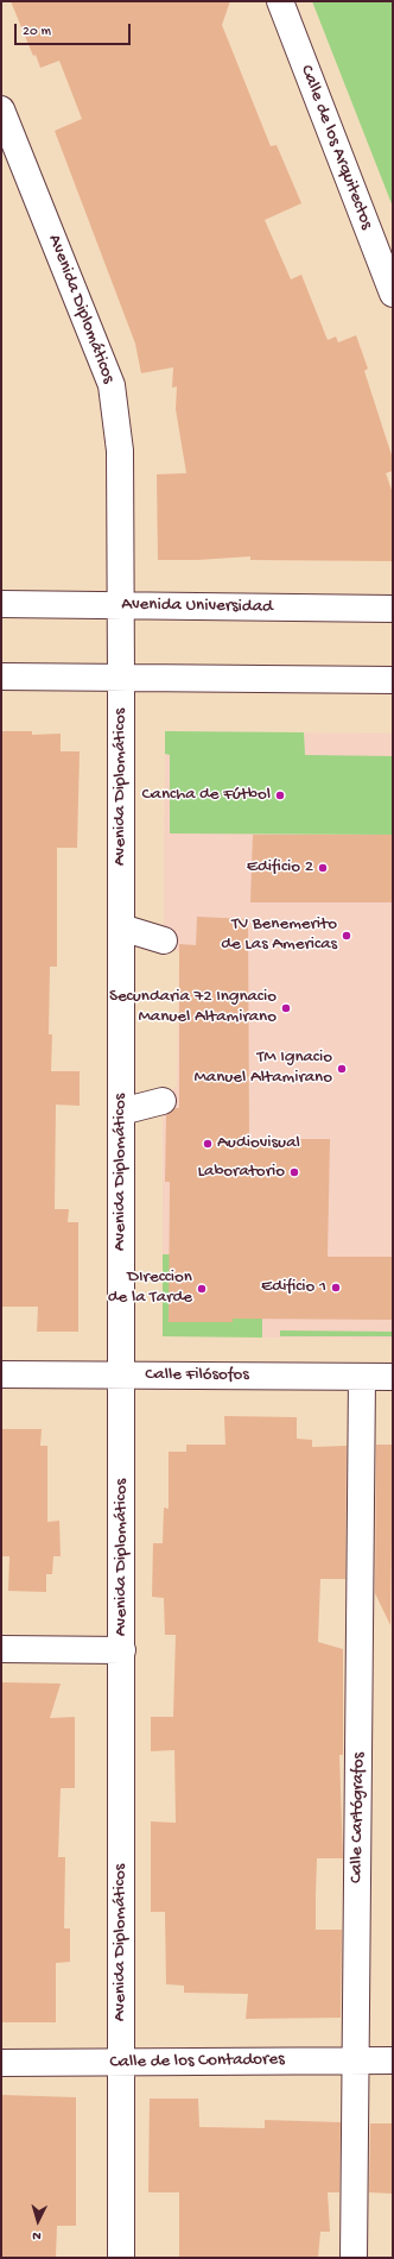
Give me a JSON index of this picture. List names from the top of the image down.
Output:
{
  "streets": {
    "street": [
      "Calle de los Arquitectos",
      "Avenida Diplomáticos",
      "Avenida Universidad",
      "Calle Filósofos",
      "Calle Cartógrafos",
      "Calle de los Contadores"
    ]
  },
  "crossings": [
    ["Avenida Diplomáticos", "Avenida Universidad"],
    ["Avenida Diplomáticos", "Calle Filósofos"],
    ["Avenida Diplomáticos", "Calle de los Contadores"],
    ["Calle Filósofos", "Calle Cartógrafos"],
    ["Calle Cartógrafos", "Calle de los Contadores"]
  ],
  "places": [
    "Cancha de Fútbol",
    "Edificio 2",
    "TV Benemerito de Las Americas",
    "Secundaria 72 Ingnacio Manuel Altamirano",
    "TM Ignacio Manuel Altamirano",
    "Audiovisual",
    "Laboratorio",
    "Edificio 1",
    "DIreccion de la Tarde"
  ],
  "scale_bar": "20 m",
  "north": "bottom"
}
